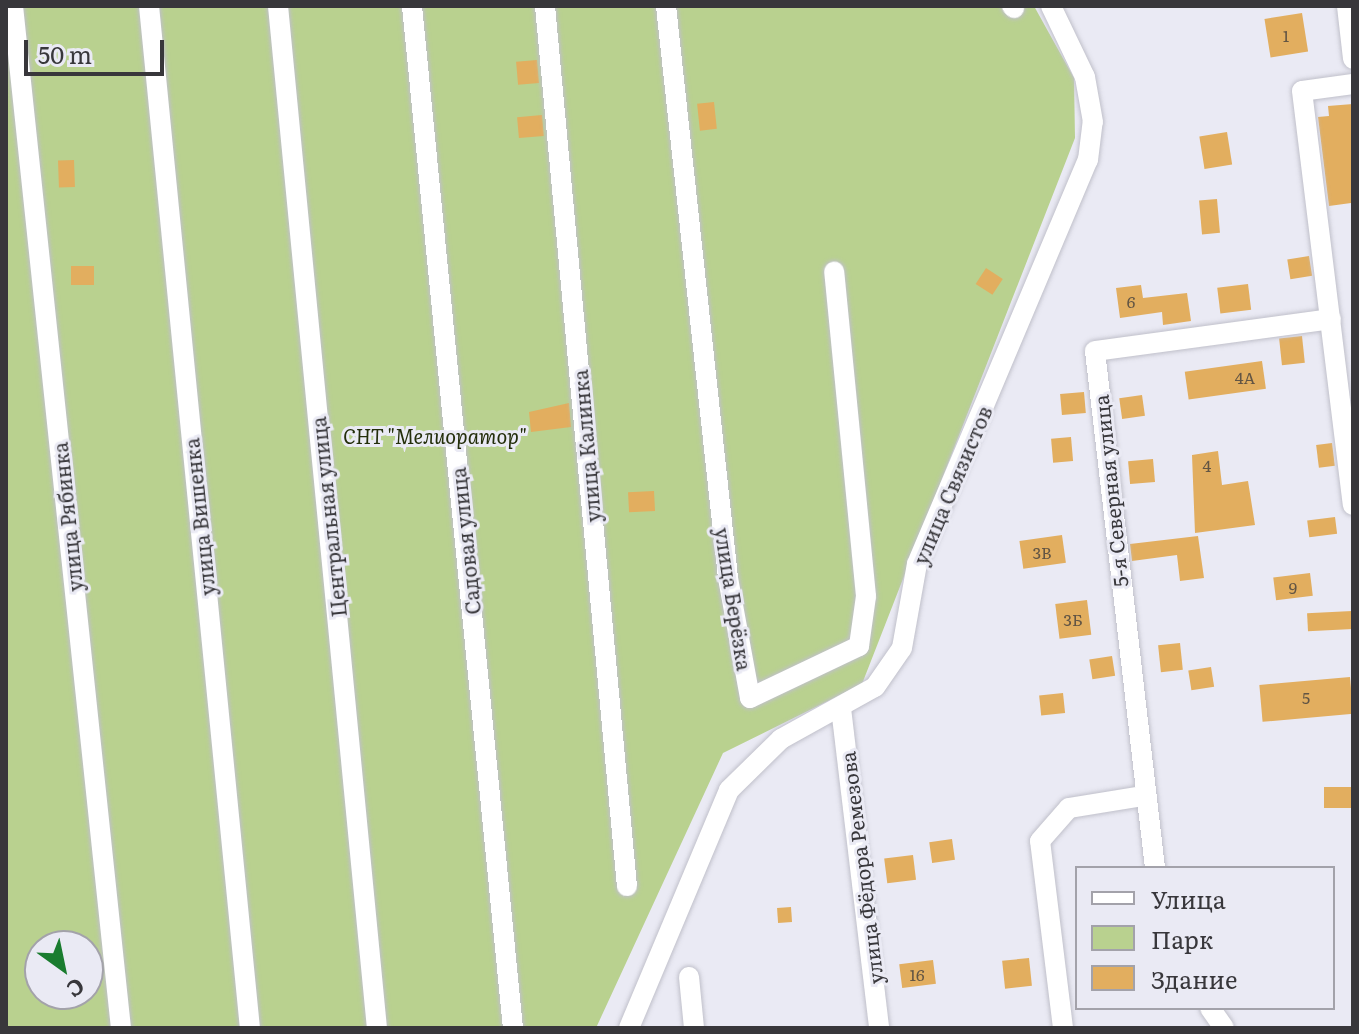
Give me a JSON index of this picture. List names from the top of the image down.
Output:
{
  "streets": {
    "street": [
      "улица Калинка",
      "улица Связистов",
      "5-я Северная улица",
      "улица Рябинка",
      "улица Вишенка",
      "Центральная улица",
      "Садовая улица",
      "улица Берёзка",
      "улица Фёдора Ремезова"
    ]
  },
  "crossings": [
    ["улица Связистов", "улица Фёдора Ремезова"]
  ],
  "parks": ["СНТ \"Мелиоратор\""],
  "house_numbers": [
    "1",
    "6",
    "4А",
    "4",
    "3В",
    "9",
    "3Б",
    "5",
    "16"
  ],
  "legend": ["Улица", "Парк", "Здание"],
  "scale_bar": "50 m",
  "north": "bottom right"
}
